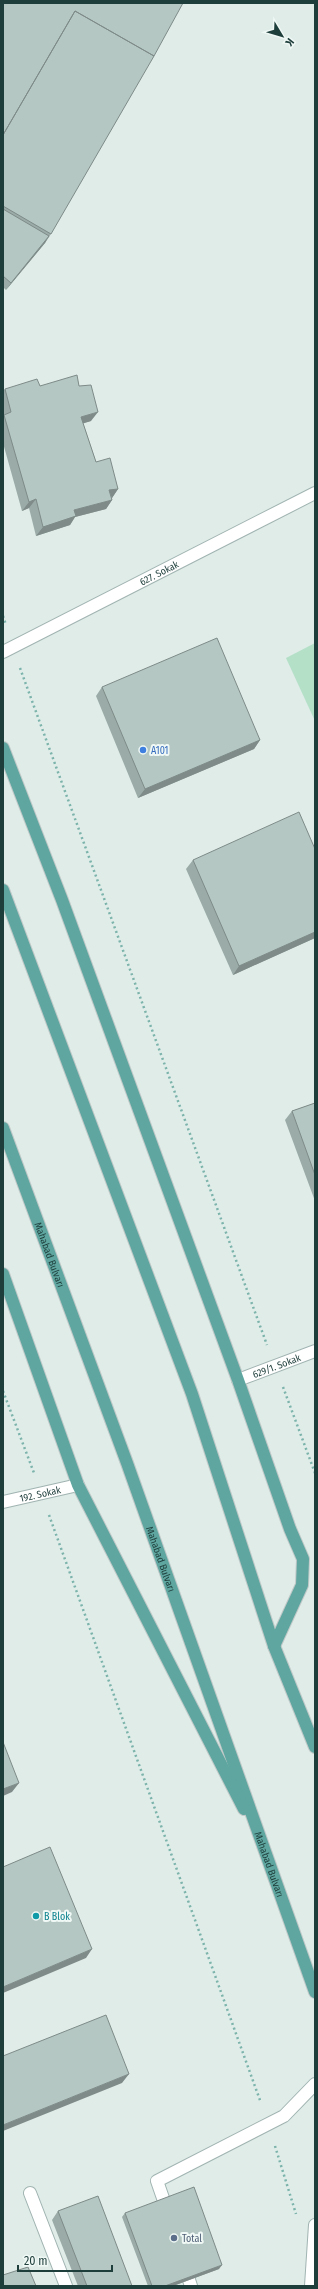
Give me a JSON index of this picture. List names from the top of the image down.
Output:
{
  "streets": {
    "main road": ["Mahabad Bulvarı"],
    "street": ["627. Sokak", "629/1. Sokak", "192. Sokak"]
  },
  "places": ["A101", "B Blok", "Total"],
  "scale_bar": "20 m",
  "north": "bottom right"
}
